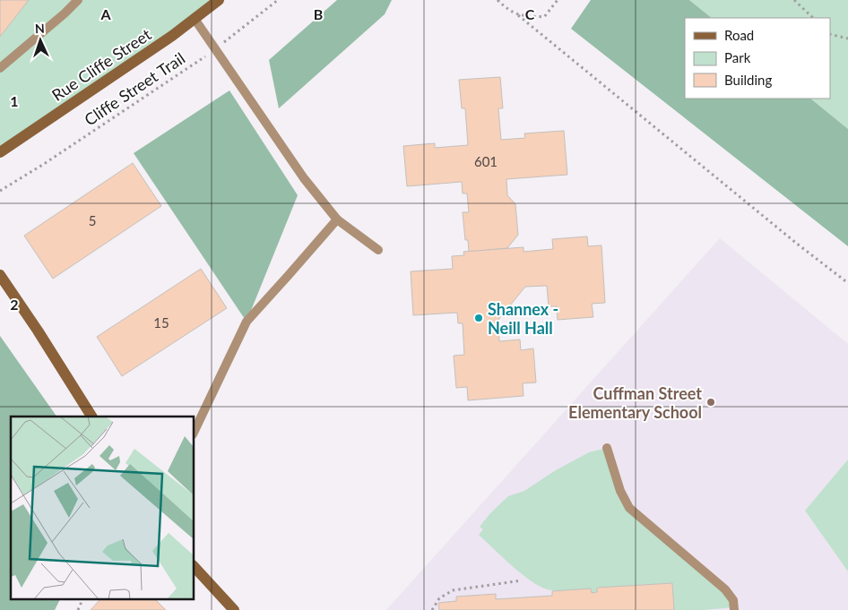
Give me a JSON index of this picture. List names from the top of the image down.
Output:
{
  "streets": {
    "main road": ["Rue Cliffe Street"],
    "path": ["Cliffe Street Trail"]
  },
  "places": ["Shannex - Neill Hall", "Cuffman Street Elementary School"],
  "house_numbers": ["601", "5", "15"],
  "legend": ["Road", "Park", "Building"],
  "north": "top",
  "grid": {
    "columns": ["A", "B", "C"],
    "rows": ["1", "2"]
  }
}
